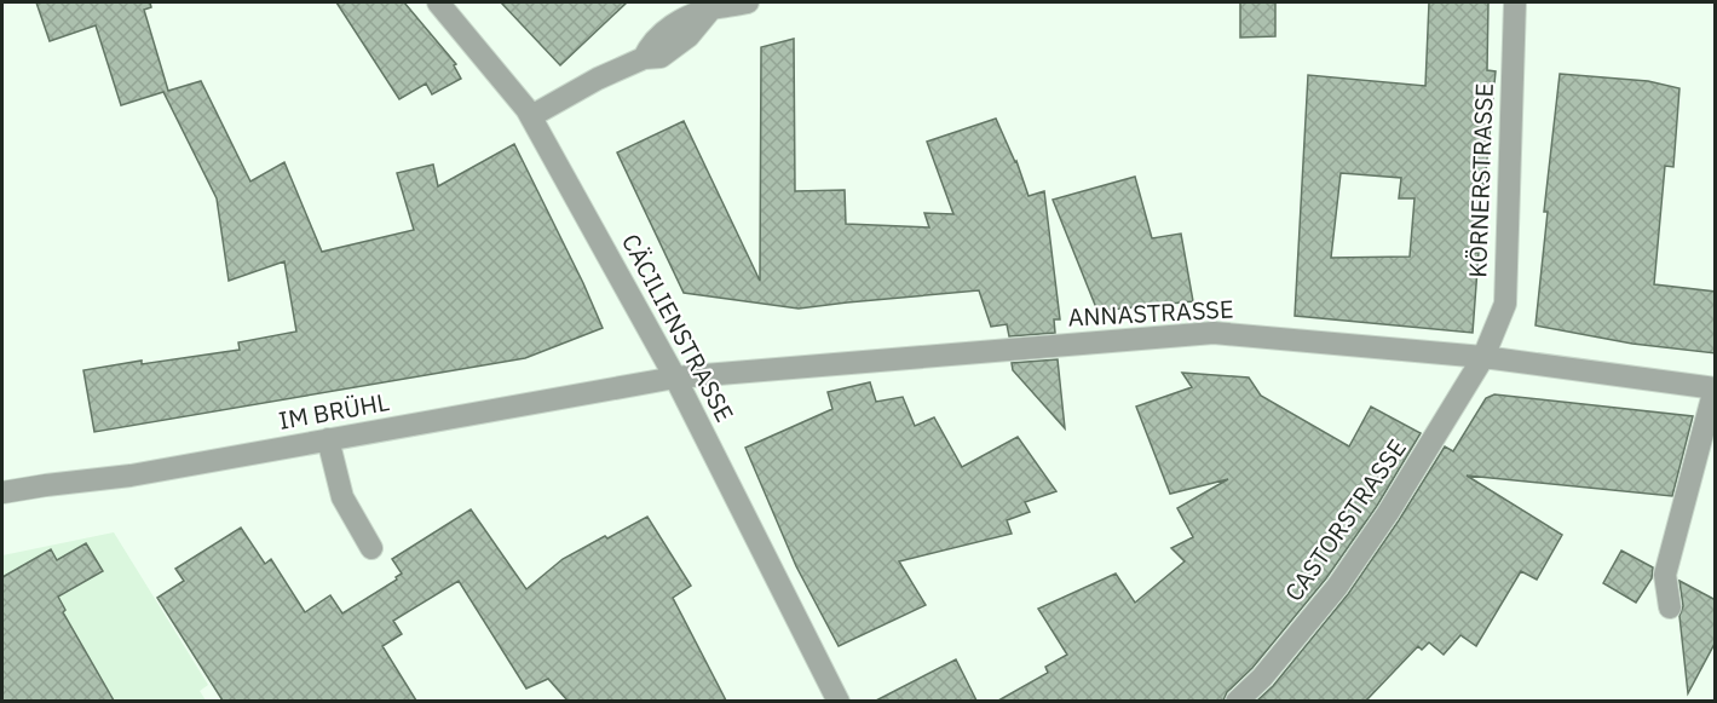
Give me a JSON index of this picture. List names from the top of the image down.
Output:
{
  "streets": {
    "street": [
      "KÖRNERSTRASSE",
      "ANNASTRASSE",
      "CÄCILIENSTRASSE",
      "IM BRÜHL",
      "CASTORSTRASSE"
    ]
  },
  "crossings": [
    ["KÖRNERSTRASSE", "ANNASTRASSE"],
    ["KÖRNERSTRASSE", "CASTORSTRASSE"],
    ["ANNASTRASSE", "CÄCILIENSTRASSE"],
    ["ANNASTRASSE", "IM BRÜHL"],
    ["ANNASTRASSE", "CASTORSTRASSE"],
    ["CÄCILIENSTRASSE", "IM BRÜHL"]
  ]
}
